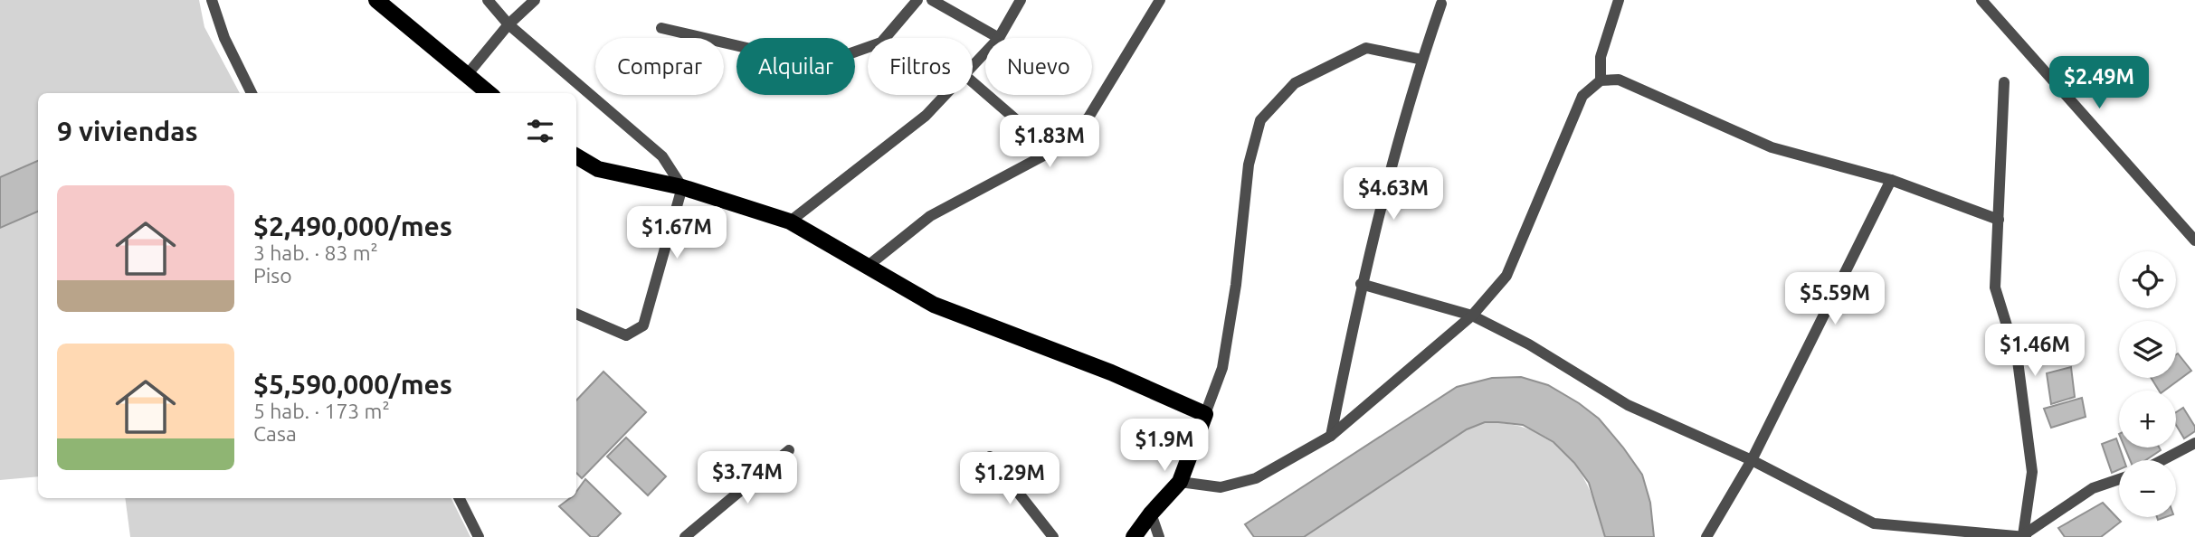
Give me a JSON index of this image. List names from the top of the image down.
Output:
{
  "page": {
    "chip": [
      "Comprar",
      "Alquilar",
      "Filtros",
      "Nuevo"
    ],
    "price": [
      "$2.49M",
      "$1.83M",
      "$4.63M",
      "$1.67M",
      "$5.59M",
      "$1.46M",
      "$1.9M",
      "$3.74M",
      "$1.29M"
    ],
    "heading": "9 viviendas",
    "list": [
      {
        "name": "$2,490,000/mes",
        "note": "3 hab. · 83 m² · Piso"
      },
      {
        "name": "$5,590,000/mes",
        "note": "5 hab. · 173 m² · Casa"
      }
    ],
    "map_buttons": ["+", "−"]
  }
}
